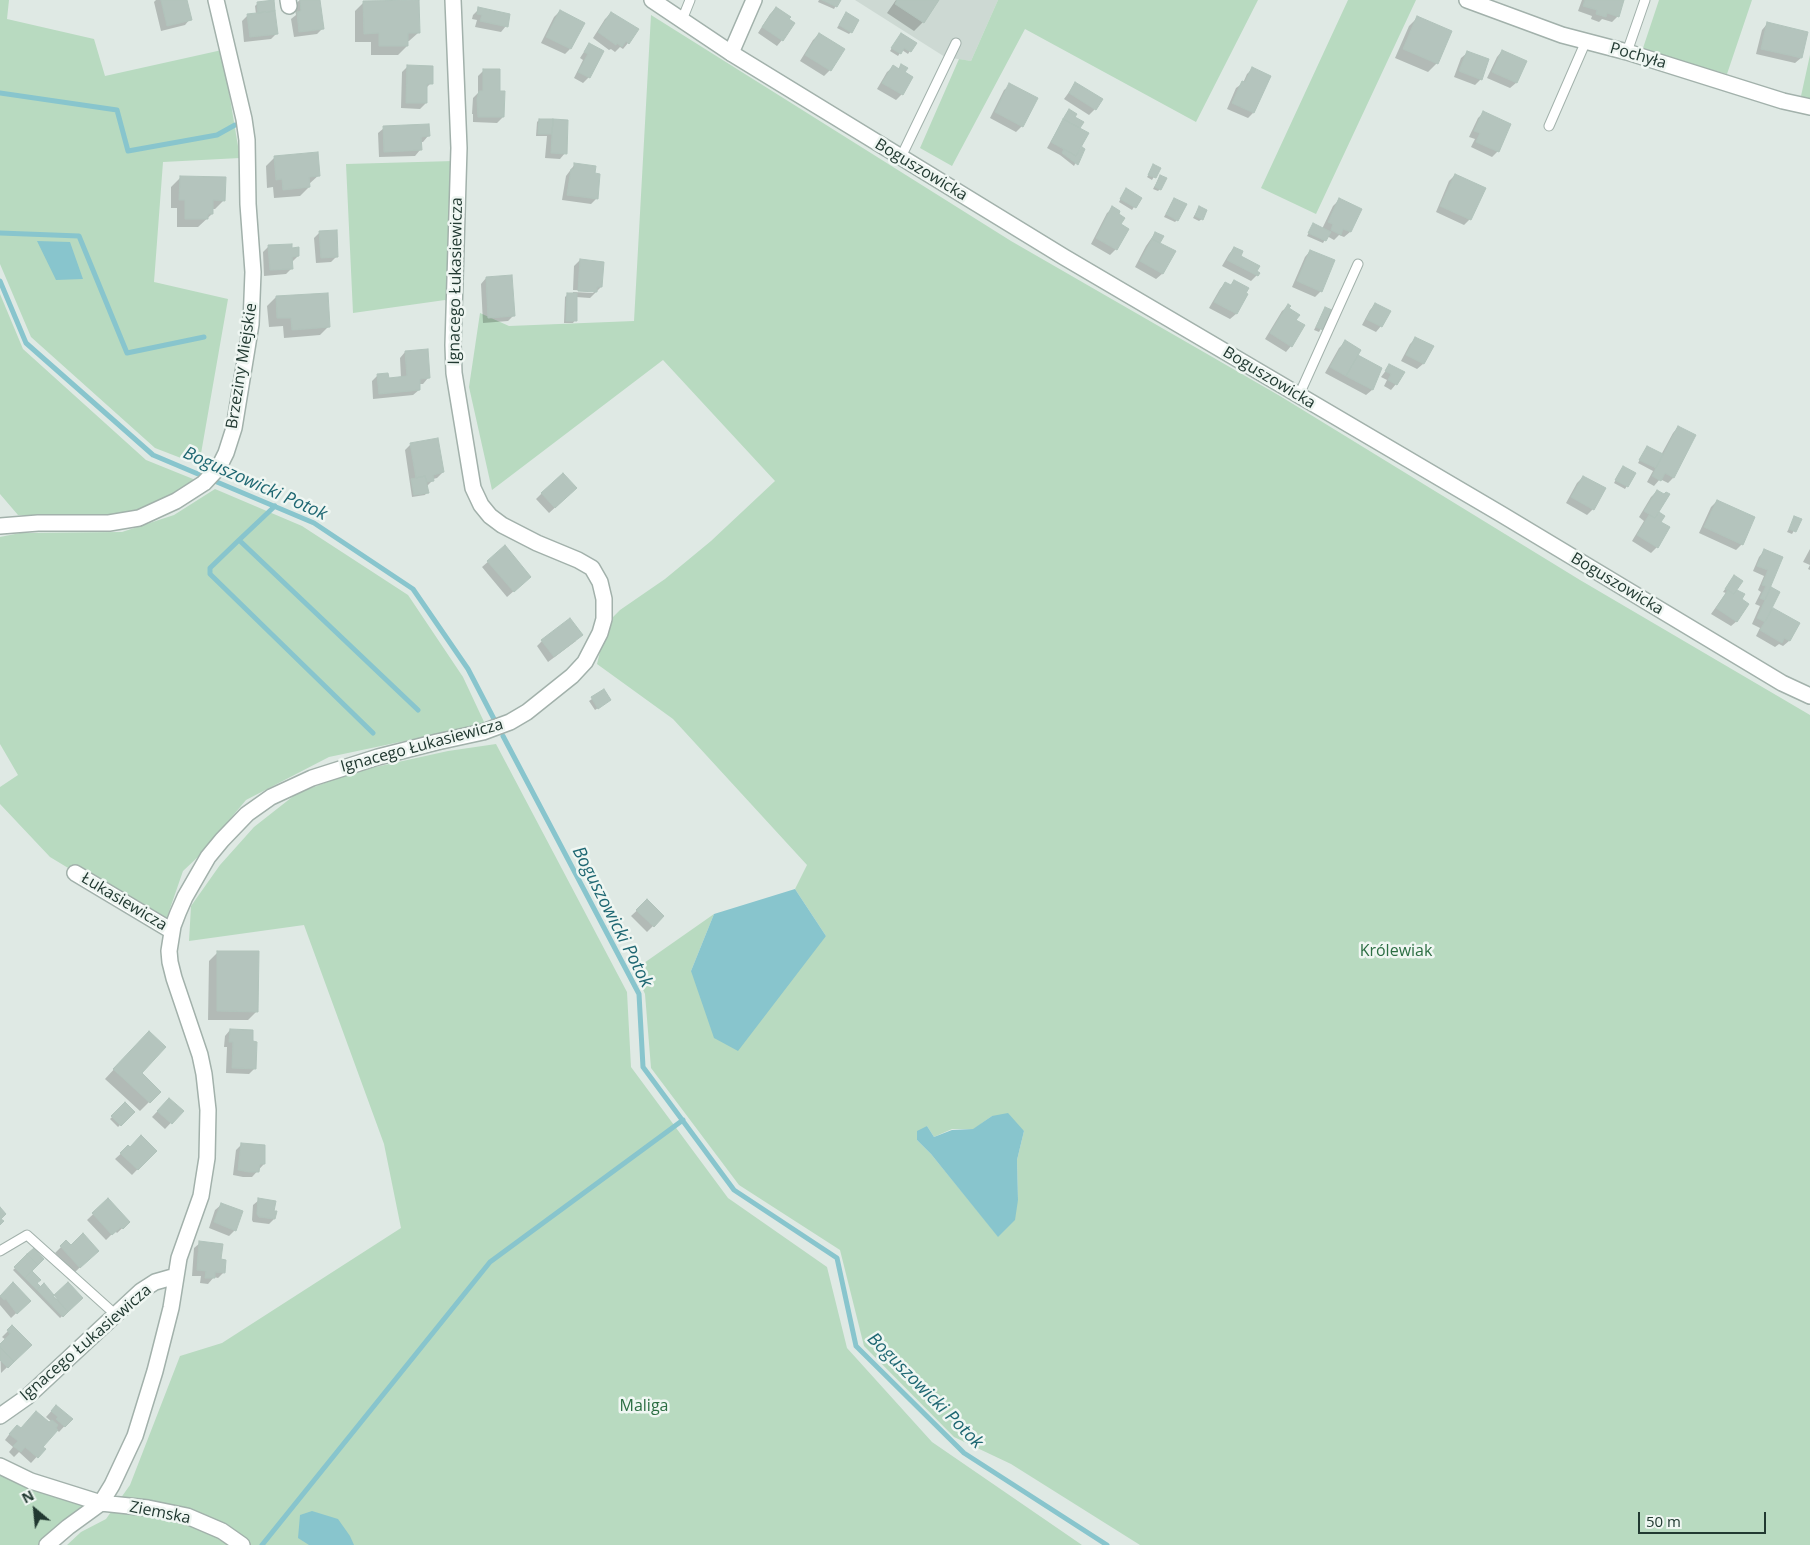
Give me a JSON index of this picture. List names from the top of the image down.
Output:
{
  "streets": {
    "street": [
      "Pochyła",
      "Boguszowicka",
      "Ignacego Łukasiewicza",
      "Brzeziny Miejskie",
      "Łukasiewicza",
      "Ziemska"
    ]
  },
  "crossings": [
    ["Ignacego Łukasiewicza", "Łukasiewicza"],
    ["Ignacego Łukasiewicza", "Ziemska"]
  ],
  "water": ["Boguszowicki Potok"],
  "parks": ["Królewiak", "Maliga"],
  "scale_bar": "50 m",
  "north": "top left"
}
